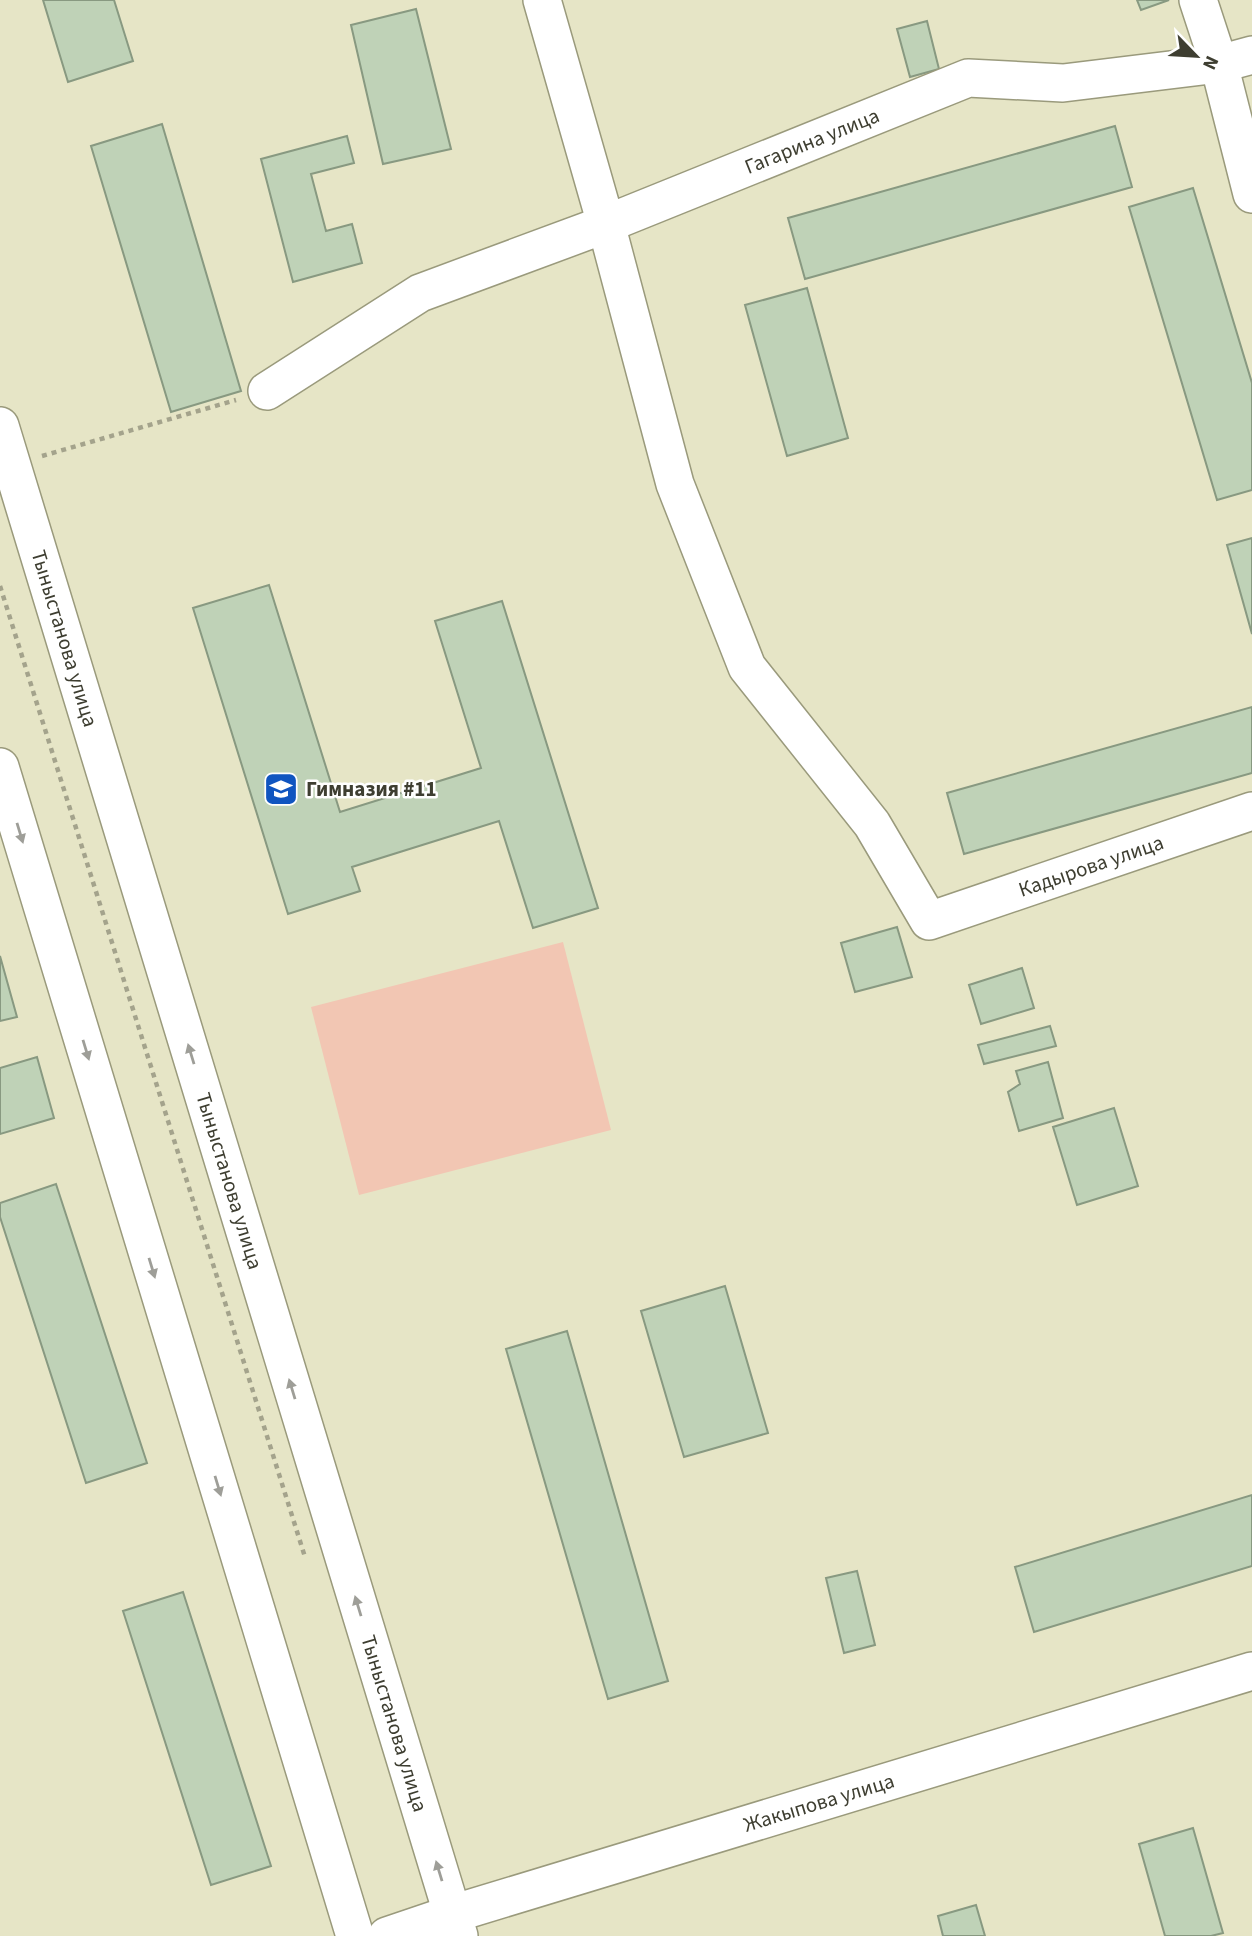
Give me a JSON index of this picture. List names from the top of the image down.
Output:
{
  "streets": {
    "street": [
      "Гагарина улица",
      "Тыныстанова улица",
      "Кадырова улица",
      "Жакыпова улица"
    ]
  },
  "crossings": [
    ["Гагарина улица", "Кадырова улица"],
    ["Тыныстанова улица", "Жакыпова улица"]
  ],
  "places": {
    "school or university": ["Гимназия #11"]
  },
  "north": "bottom right"
}
